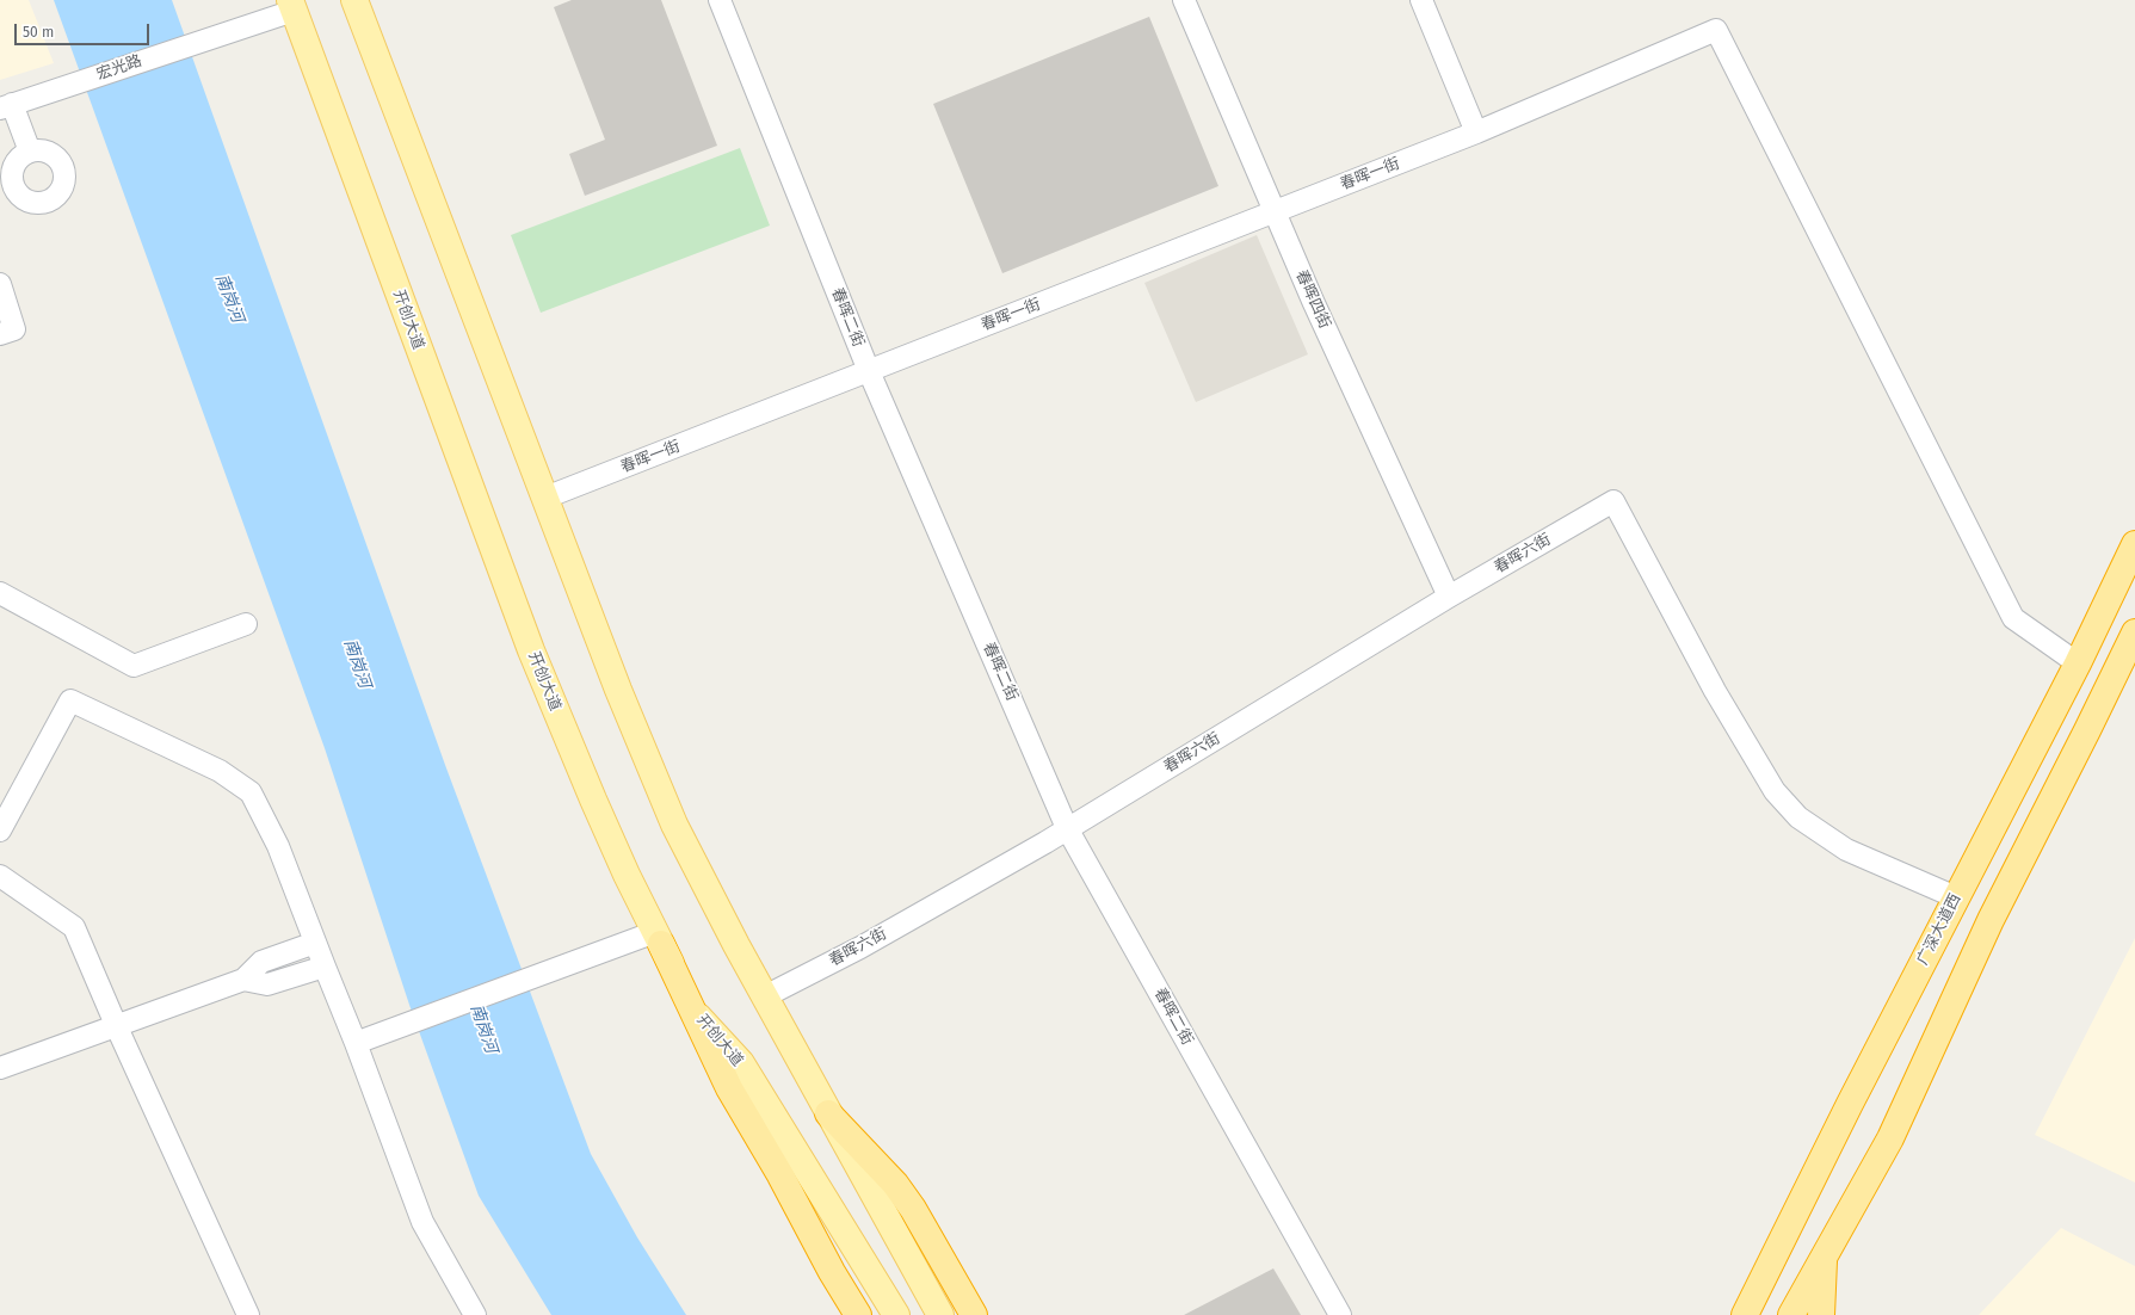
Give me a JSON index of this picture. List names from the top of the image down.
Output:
{
  "streets": {
    "highway": ["广深大道西"],
    "main road": ["开创大道"],
    "street": [
      "宏光路",
      "春晖一街",
      "春晖四街",
      "春晖二街",
      "春晖六街"
    ]
  },
  "crossings": [
    ["宏光路", "开创大道"],
    ["春晖一街", "春晖四街"],
    ["春晖一街", "春晖二街"],
    ["春晖一街", "广深大道西"],
    ["春晖四街", "春晖六街"],
    ["春晖二街", "春晖六街"],
    ["春晖六街", "广深大道西"]
  ],
  "water": ["南岗河"],
  "scale_bar": "50 m"
}
